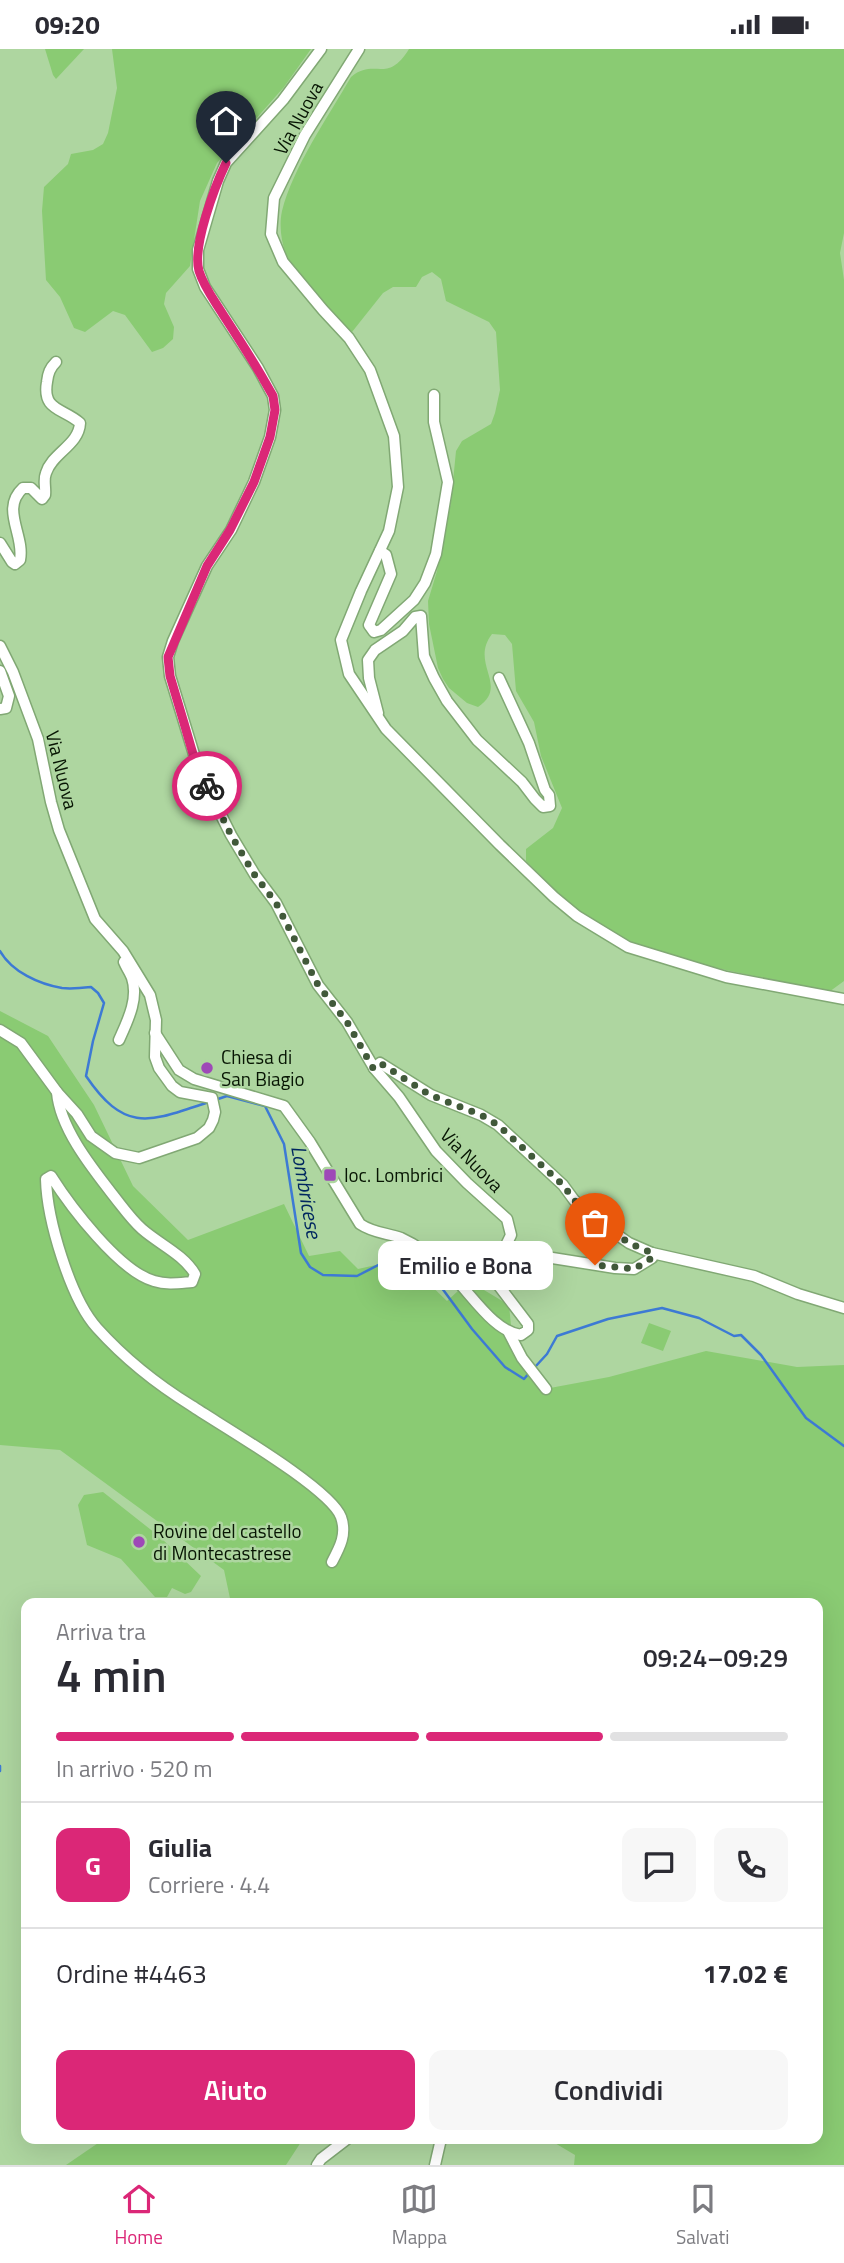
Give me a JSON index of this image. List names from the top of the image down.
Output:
{
  "streets": {
    "street": ["Via Nuova"]
  },
  "water": ["Lombricese"],
  "places": {
    "other": ["Chiesa di San Biagio", "Emilio e Bona", "Rovine del castello di Montecastrese"],
    "transit": ["Ioc. Lombrici"]
  },
  "page": {
    "status": "09:20",
    "bubble": "Emilio e Bona",
    "heading": ["4 min", "Arriva tra", "09:24–09:29"],
    "panel": [
      "Giulia",
      "Corriere · 4.4",
      "Ordine #4463",
      "17.02 €"
    ],
    "bar": "In arrivo · 520 m",
    "round": "G",
    "buttons": ["Aiuto", "Condividi"],
    "tabs": ["Home", "Mappa", "Salvati"]
  }
}
